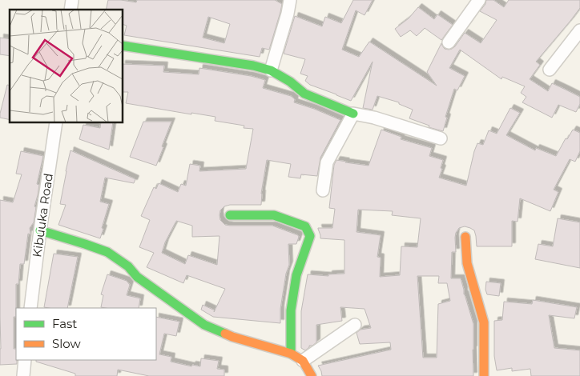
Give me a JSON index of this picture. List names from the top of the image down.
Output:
{
  "streets": {
    "street": ["Kibuuka Road"]
  },
  "legend": ["Fast", "Slow"]
}
